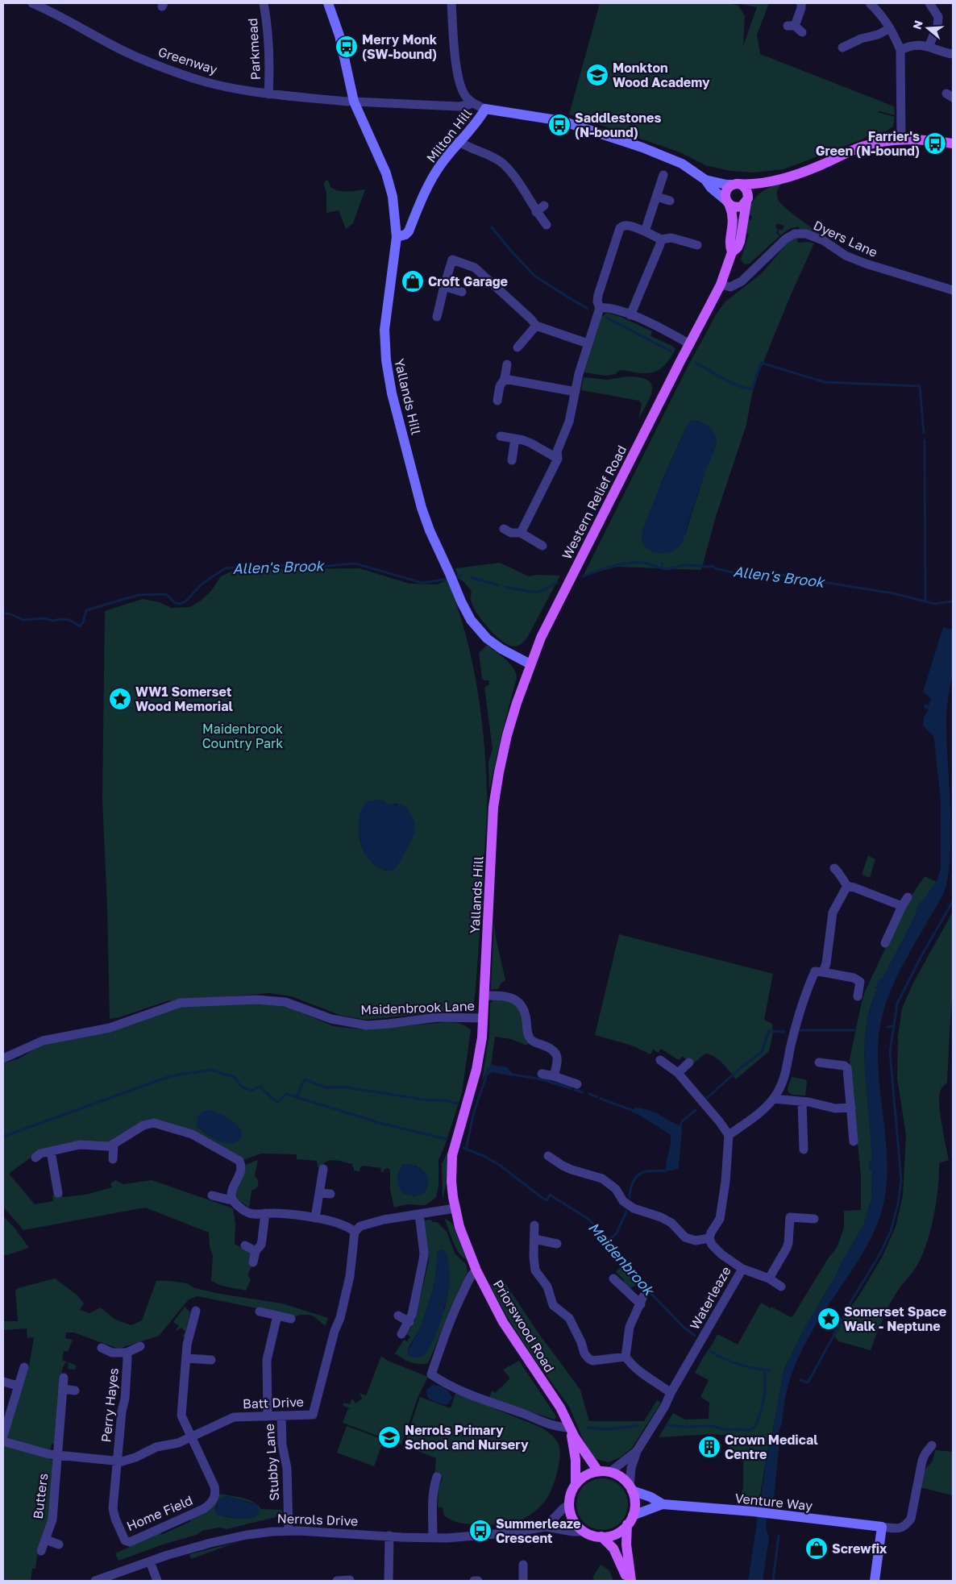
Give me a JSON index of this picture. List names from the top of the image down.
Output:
{
  "streets": {
    "main road": [
      "Milton Hill",
      "Yallands Hill",
      "Western Relief Road",
      "Priorswood Road"
    ],
    "street": [
      "Parkmead",
      "Greenway",
      "Dyers Lane",
      "Maidenbrook Lane",
      "Waterleaze",
      "Batt Drive",
      "Perry Hayes",
      "Stubby Lane",
      "Butters",
      "Venture Way",
      "Home Field",
      "Nerrols Drive"
    ]
  },
  "crossings": [
    ["Parkmead", "Greenway"],
    ["Greenway", "Milton Hill"],
    ["Greenway", "Yallands Hill"],
    ["Milton Hill", "Yallands Hill"],
    ["Milton Hill", "Western Relief Road"],
    ["Dyers Lane", "Western Relief Road"],
    ["Yallands Hill", "Western Relief Road"],
    ["Yallands Hill", "Maidenbrook Lane"],
    ["Yallands Hill", "Priorswood Road"],
    ["Maidenbrook Lane", "Priorswood Road"],
    ["Waterleaze", "Priorswood Road"],
    ["Waterleaze", "Venture Way"],
    ["Waterleaze", "Nerrols Drive"],
    ["Priorswood Road", "Venture Way"],
    ["Priorswood Road", "Nerrols Drive"],
    ["Batt Drive", "Perry Hayes"],
    ["Batt Drive", "Stubby Lane"],
    ["Batt Drive", "Butters"],
    ["Batt Drive", "Home Field"],
    ["Perry Hayes", "Home Field"],
    ["Stubby Lane", "Nerrols Drive"],
    ["Venture Way", "Nerrols Drive"]
  ],
  "water": ["Allen's Brook", "Maidenbrook"],
  "parks": ["Maidenbrook Country Park"],
  "places": {
    "bus stop": [
      "Merry Monk (SW-bound)",
      "Saddlestones (N-bound)",
      "Farrier's Green (N-bound)",
      "Summerleaze Crescent"
    ],
    "school or university": ["Monkton Wood Academy", "Nerrols Primary School and Nursery"],
    "shop": ["Croft Garage", "Screwfix"],
    "place": ["WW1 Somerset Wood Memorial", "Somerset Space Walk - Neptune"],
    "building": ["Crown Medical Centre"]
  },
  "north": "left"
}
